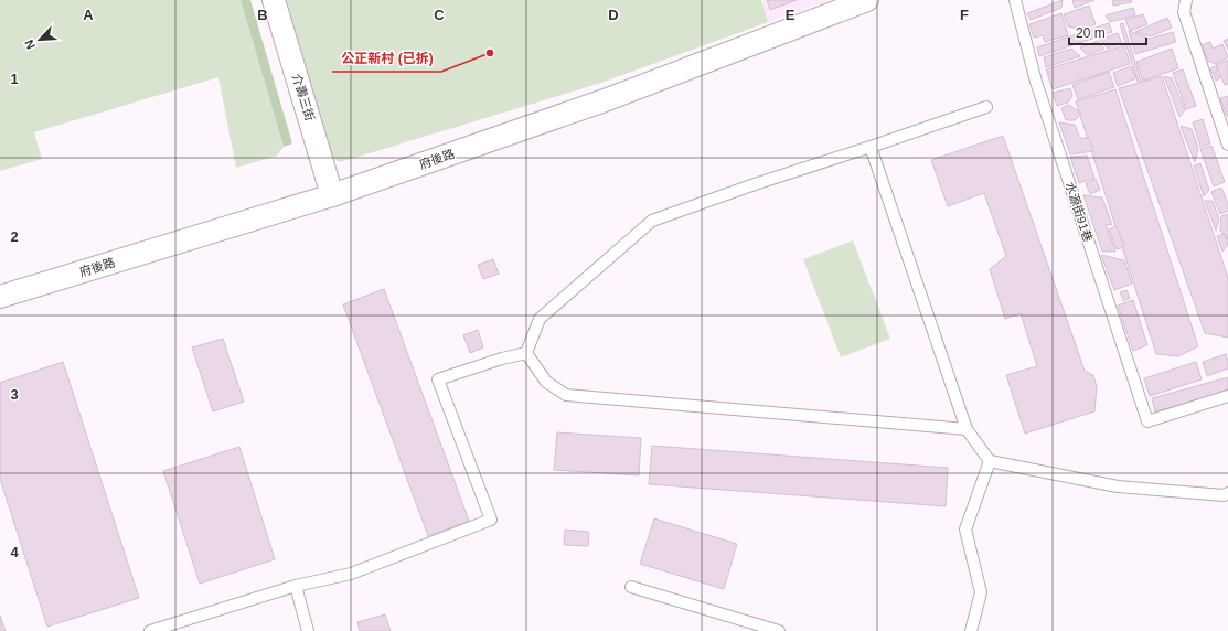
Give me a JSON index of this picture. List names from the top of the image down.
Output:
{
  "streets": {
    "street": ["介壽三街", "府後路"],
    "lane": ["水源街91巷"]
  },
  "crossings": [
    ["介壽三街", "府後路"]
  ],
  "places": ["公正新村 (已拆)"],
  "scale_bar": "20 m",
  "north": "bottom left",
  "grid": {
    "columns": [
      "A",
      "B",
      "C",
      "D",
      "E",
      "F"
    ],
    "rows": [
      "1",
      "2",
      "3",
      "4"
    ]
  }
}
